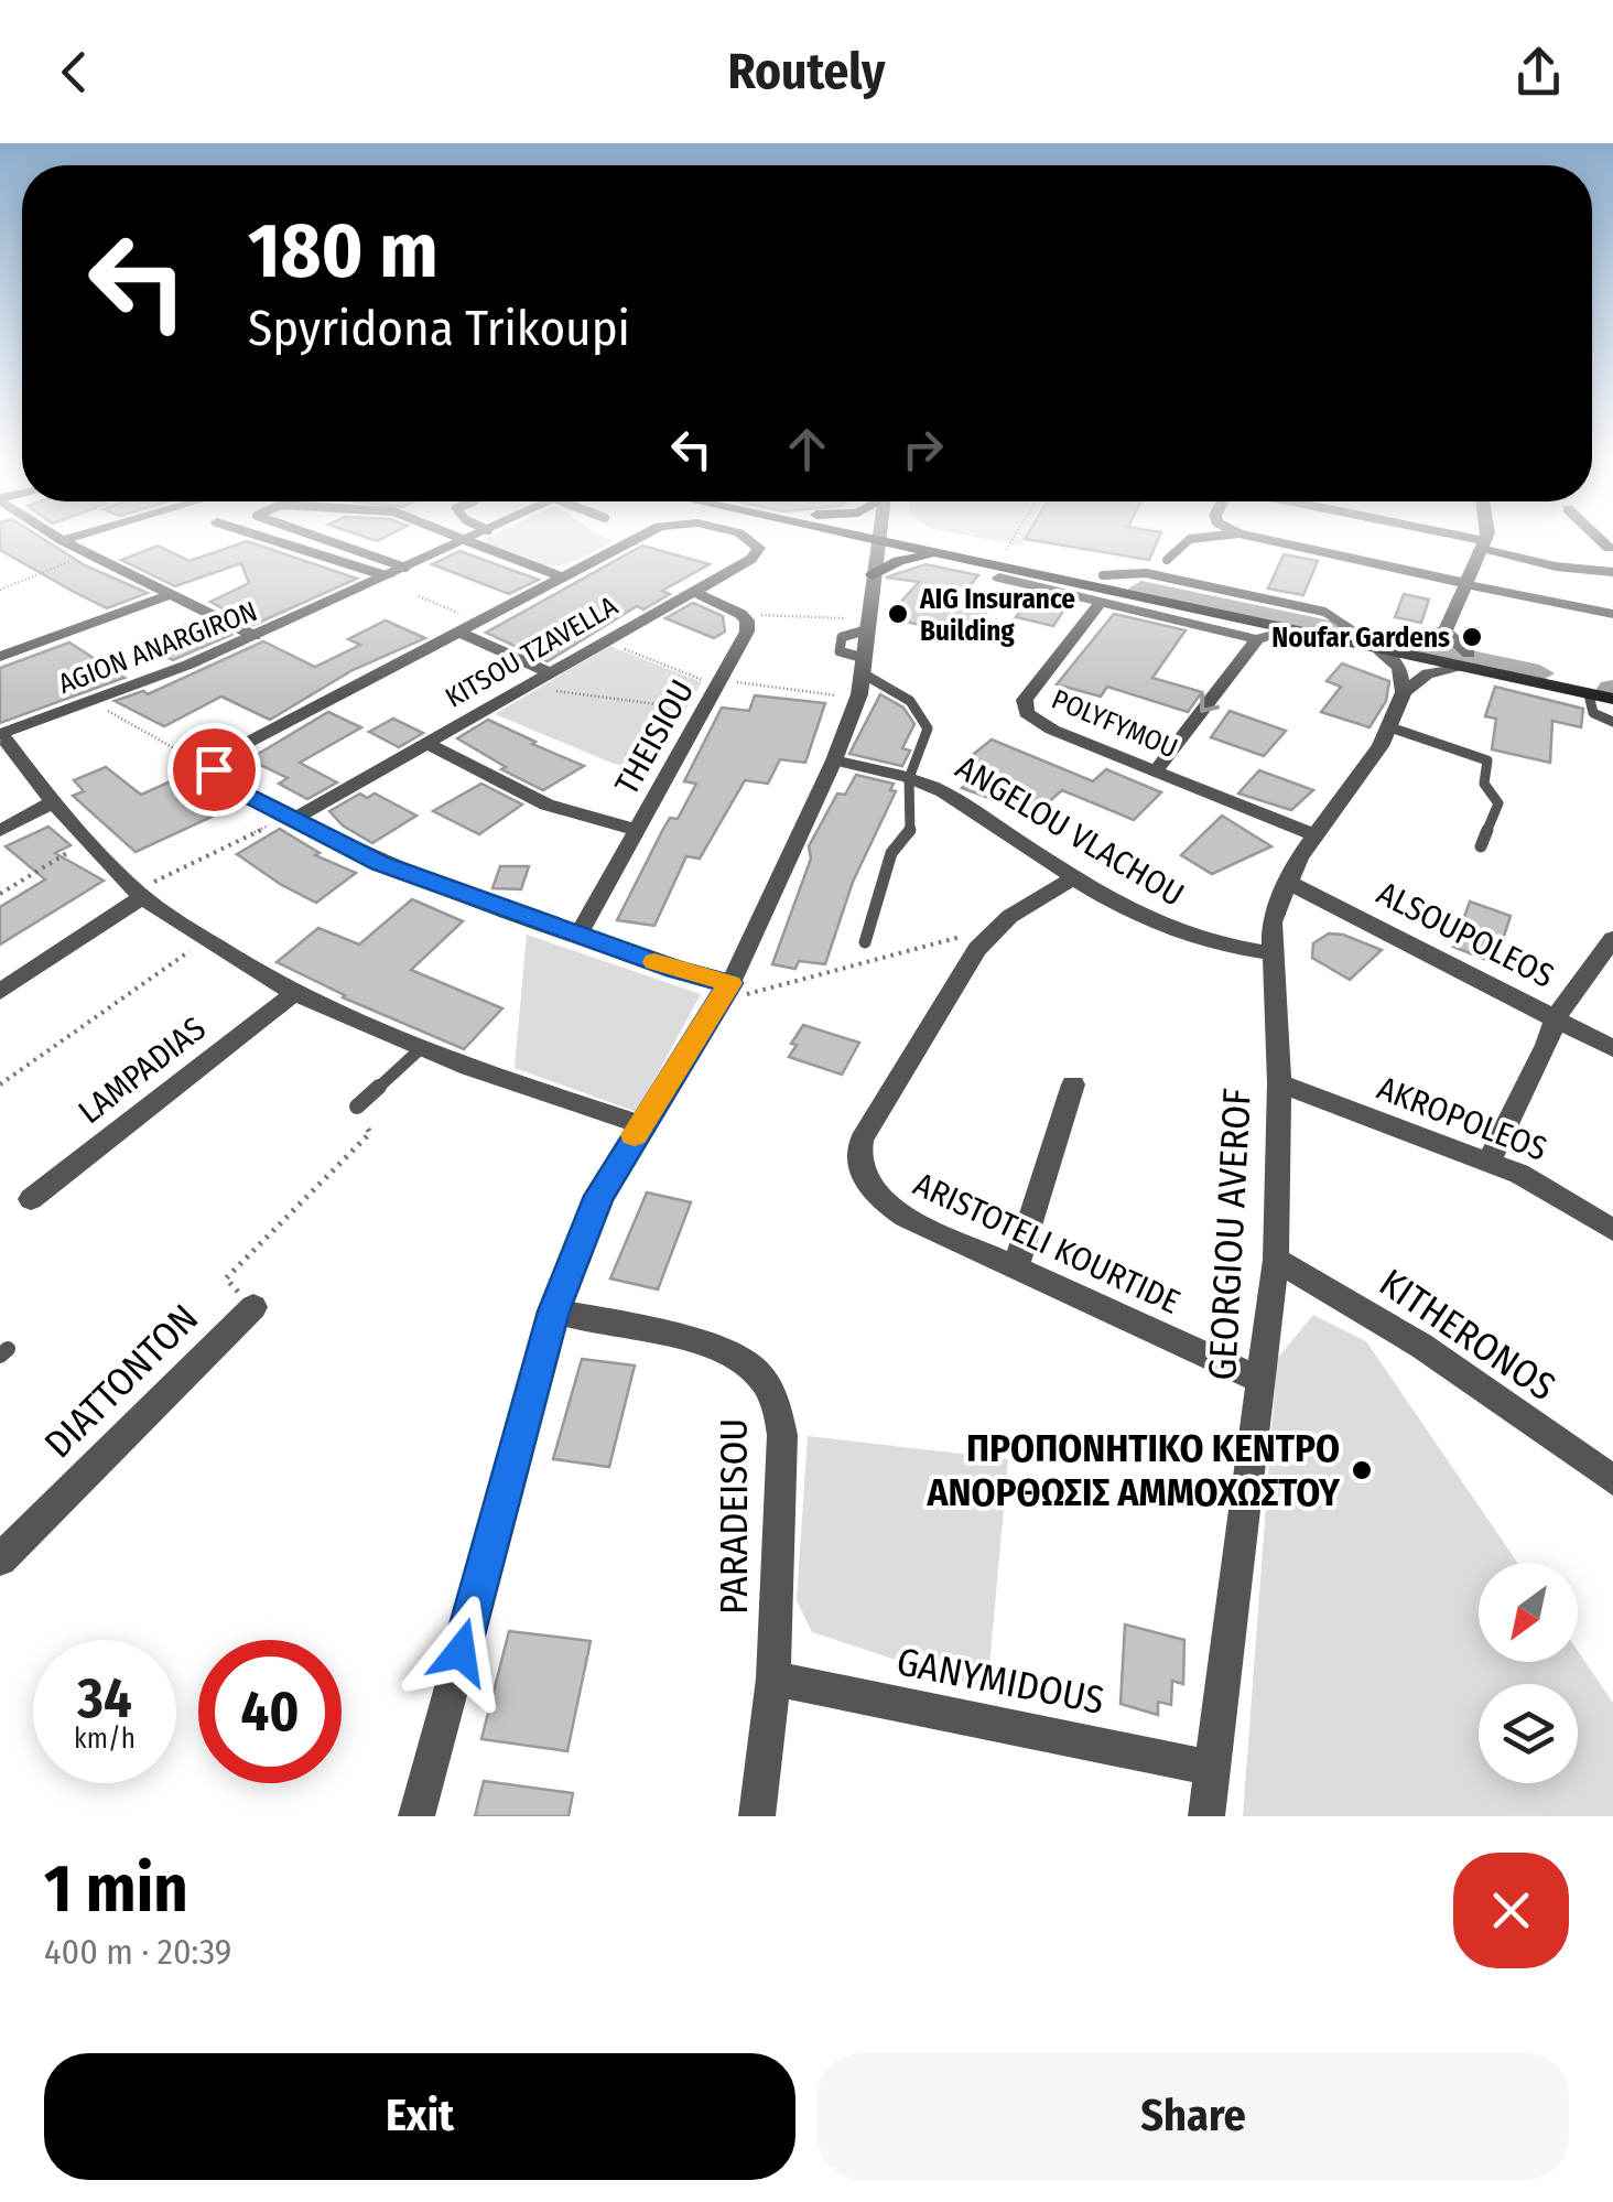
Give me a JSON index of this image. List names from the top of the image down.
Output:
{
  "streets": {
    "street": [
      "AGION ANARGIRON",
      "KITSOU TZAVELLA",
      "POLYFYMOU",
      "THEISIOU",
      "ANGELOU VLACHOU",
      "ALSOUPOLEOS",
      "LAMPADIAS",
      "AKROPOLEOS",
      "GEORGIOU AVEROF",
      "ARISTOTELI KOURTIDE",
      "KITHERONOS",
      "DIATTONTON",
      "PARADEISOU",
      "GANYMIDOUS"
    ]
  },
  "crossings": [
    ["KITSOU TZAVELLA", "THEISIOU"],
    ["POLYFYMOU", "GEORGIOU AVEROF"],
    ["ANGELOU VLACHOU", "GEORGIOU AVEROF"],
    ["ANGELOU VLACHOU", "ARISTOTELI KOURTIDE"],
    ["ALSOUPOLEOS", "GEORGIOU AVEROF"],
    ["AKROPOLEOS", "GEORGIOU AVEROF"],
    ["GEORGIOU AVEROF", "ARISTOTELI KOURTIDE"],
    ["GEORGIOU AVEROF", "KITHERONOS"],
    ["GEORGIOU AVEROF", "GANYMIDOUS"],
    ["PARADEISOU", "GANYMIDOUS"]
  ],
  "places": ["AIG Insurance Building", "Noufar Gardens", "ΠΡΟΠΟΝΗΤΙΚΟ ΚΕΝΤΡΟ ΑΝΟΡΘΩΣΙΣ ΑΜΜΟΧΩΣΤΟΥ"],
  "north": "bottom left",
  "page": {
    "header": "Routely",
    "turn": ["180 m", "Spyridona Trikoupi"],
    "speed": "34 km/h",
    "limit": "40",
    "heading": ["1 min", "400 m · 20:39"],
    "buttons": ["Exit", "Share"]
  }
}
